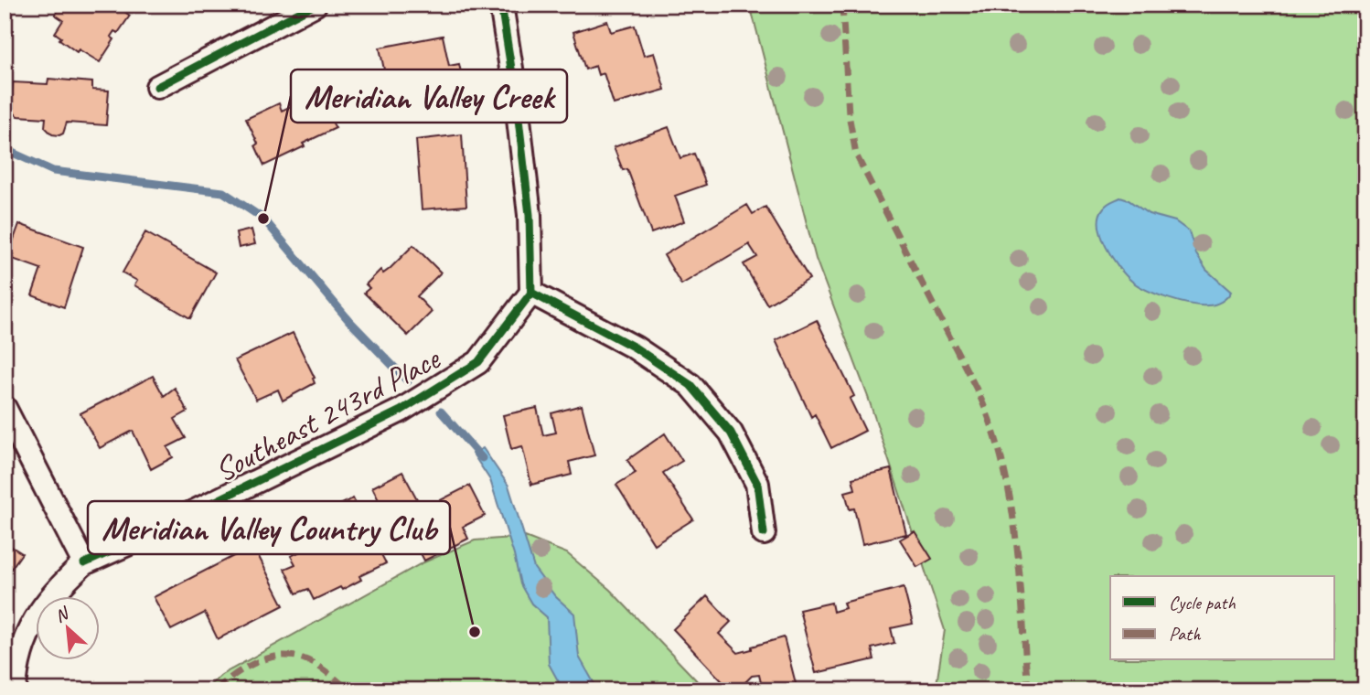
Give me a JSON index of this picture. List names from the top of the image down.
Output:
{
  "streets": {
    "street": ["Southeast 243rd Place"]
  },
  "places": ["Meridian Valley Creek", "Meridian Valley Country Club"],
  "legend": ["Cycle path", "Path"],
  "north": "top left"
}
